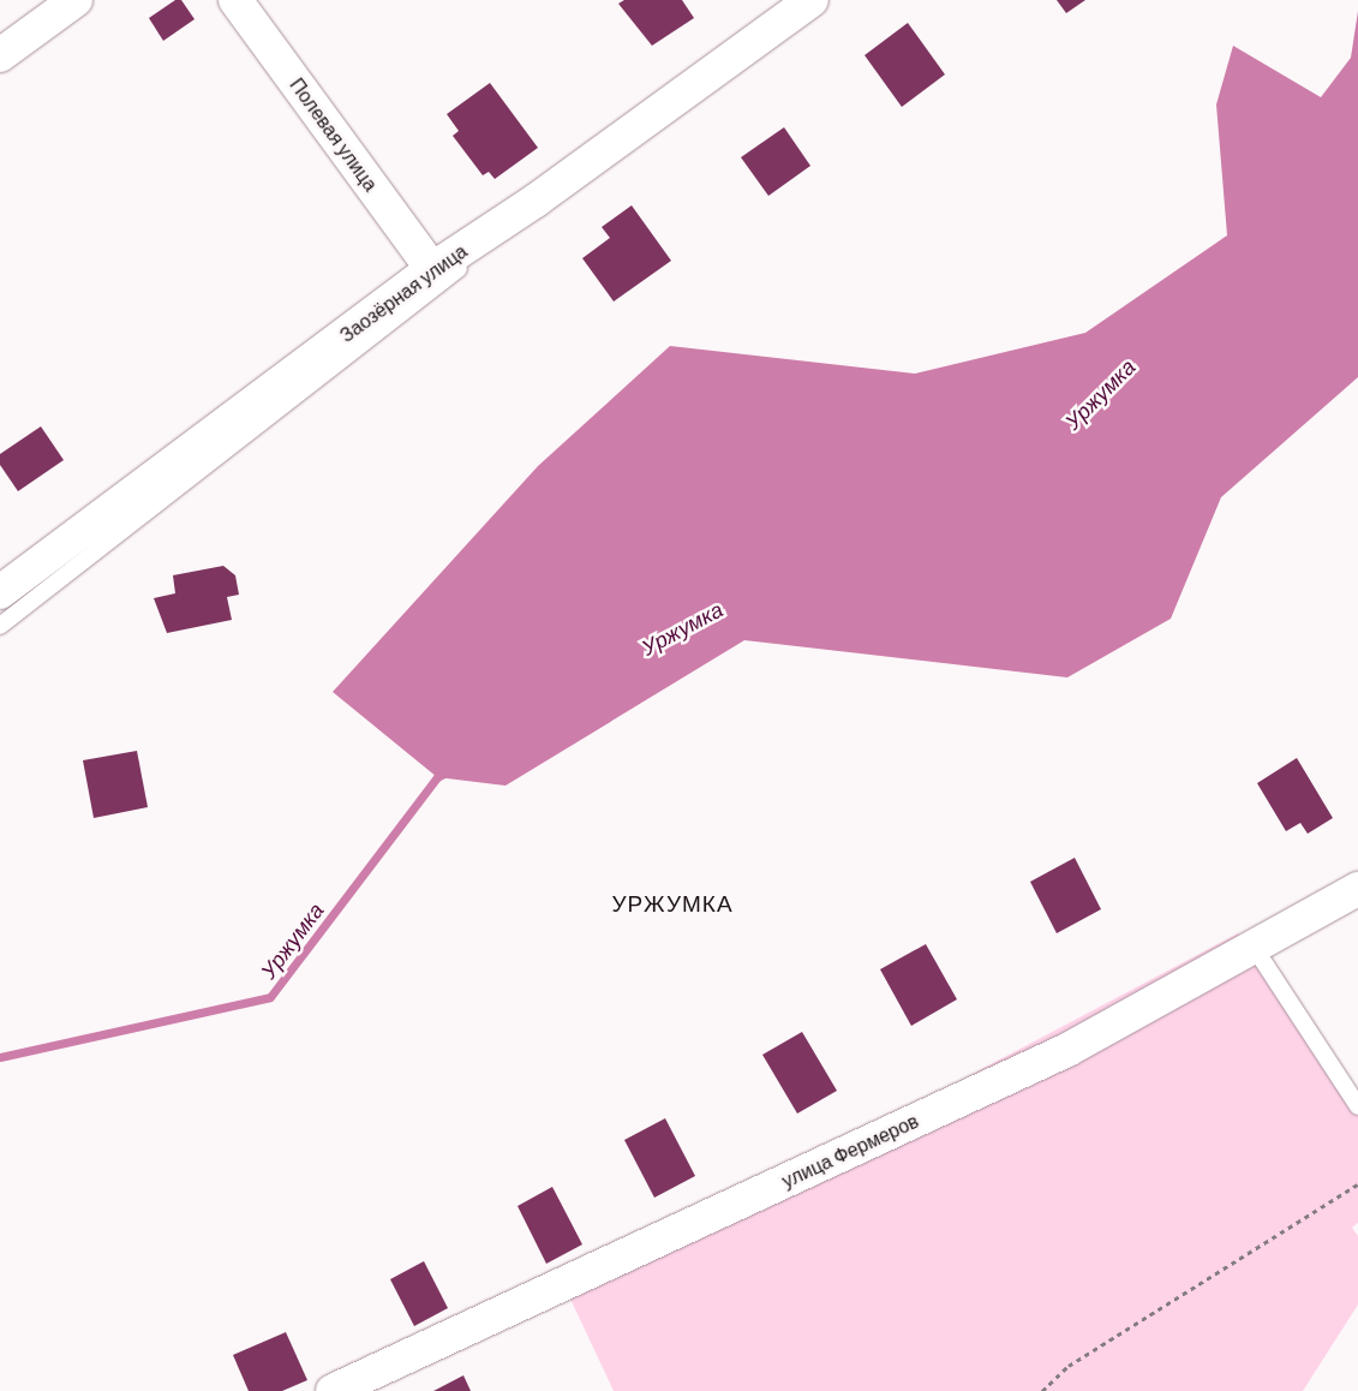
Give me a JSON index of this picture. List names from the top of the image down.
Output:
{
  "streets": {
    "street": ["Полевая улица", "Заозёрная улица", "улица Фермеров"]
  },
  "crossings": [
    ["Полевая улица", "Заозёрная улица"]
  ],
  "districts": ["УРЖУМКА"],
  "water": ["Уржумка"]
}
